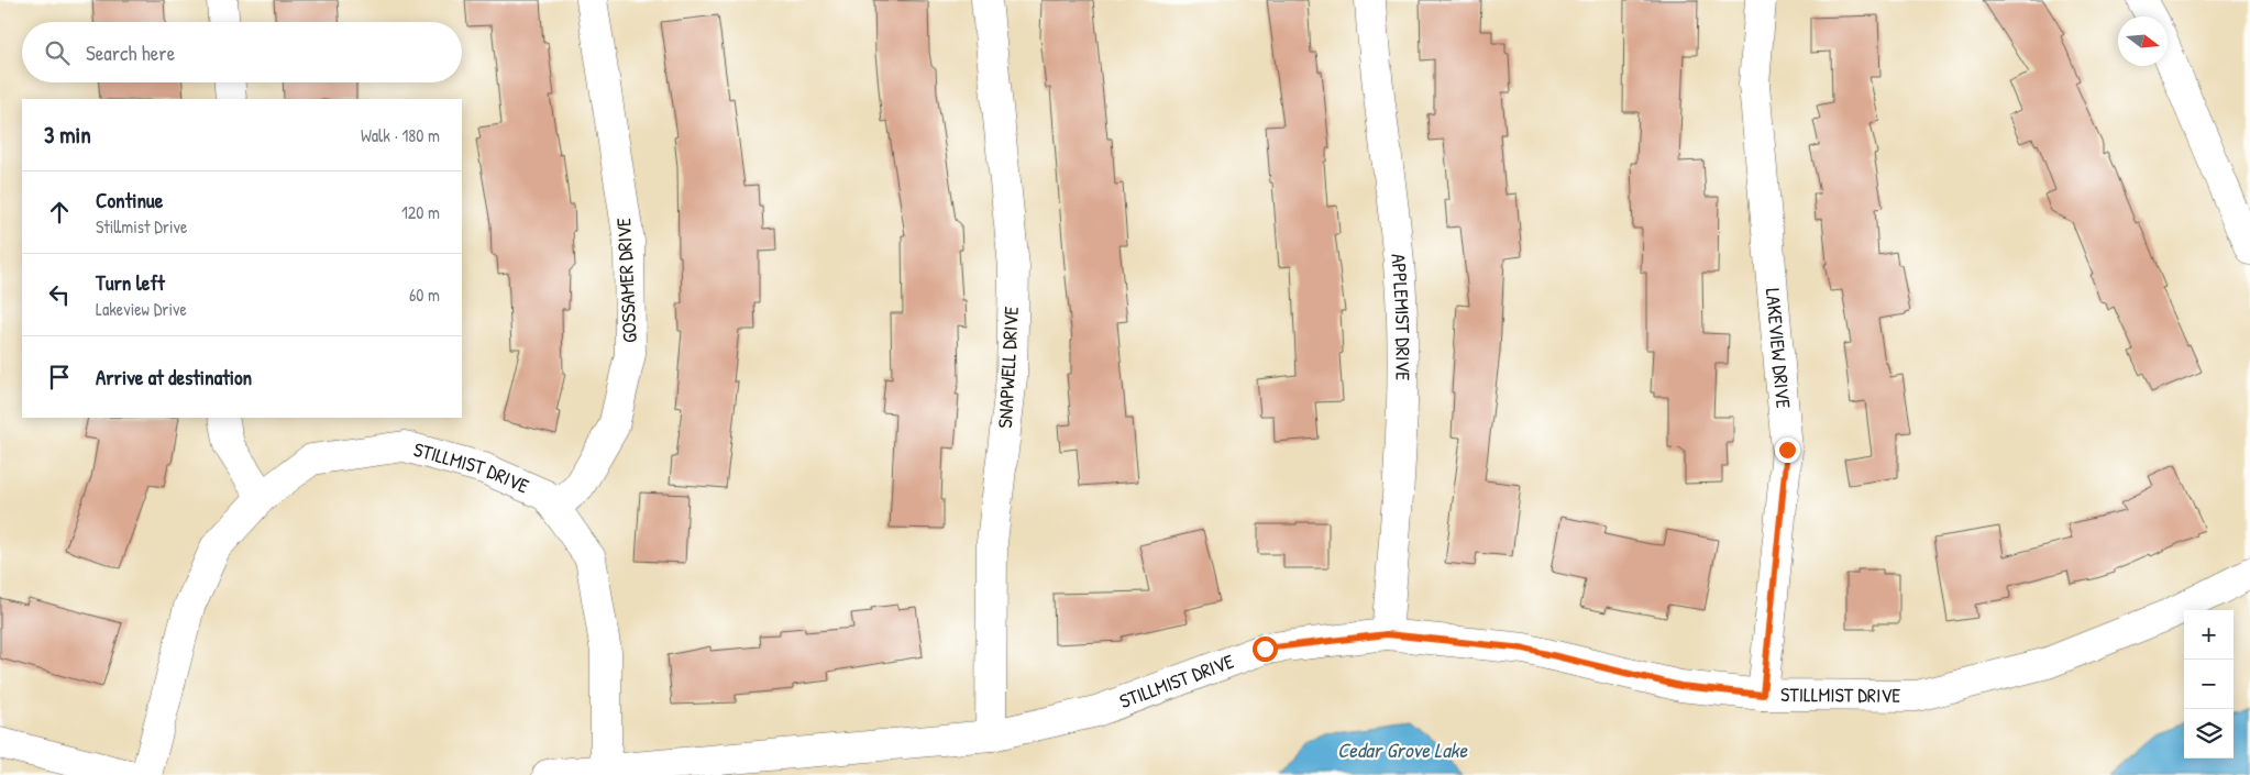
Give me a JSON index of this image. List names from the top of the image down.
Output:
{
  "streets": {
    "street": [
      "GOSSAMER DRIVE",
      "APPLEMIST DRIVE",
      "LAKEVIEW DRIVE",
      "SNAPWELL DRIVE",
      "STILLMIST DRIVE"
    ]
  },
  "crossings": [
    ["GOSSAMER DRIVE", "STILLMIST DRIVE"],
    ["APPLEMIST DRIVE", "STILLMIST DRIVE"],
    ["LAKEVIEW DRIVE", "STILLMIST DRIVE"],
    ["SNAPWELL DRIVE", "STILLMIST DRIVE"]
  ],
  "water": ["Cedar Grove Lake"],
  "north": "right",
  "page": {
    "search": "Search here",
    "heading": ["3 min", "Walk · 180 m"],
    "list": [
      ["Continue", "Stillmist Drive", "120 m"],
      ["Turn left", "Lakeview Drive", "60 m"],
      "Arrive at destination"
    ],
    "map_buttons": ["+", "−"]
  }
}
